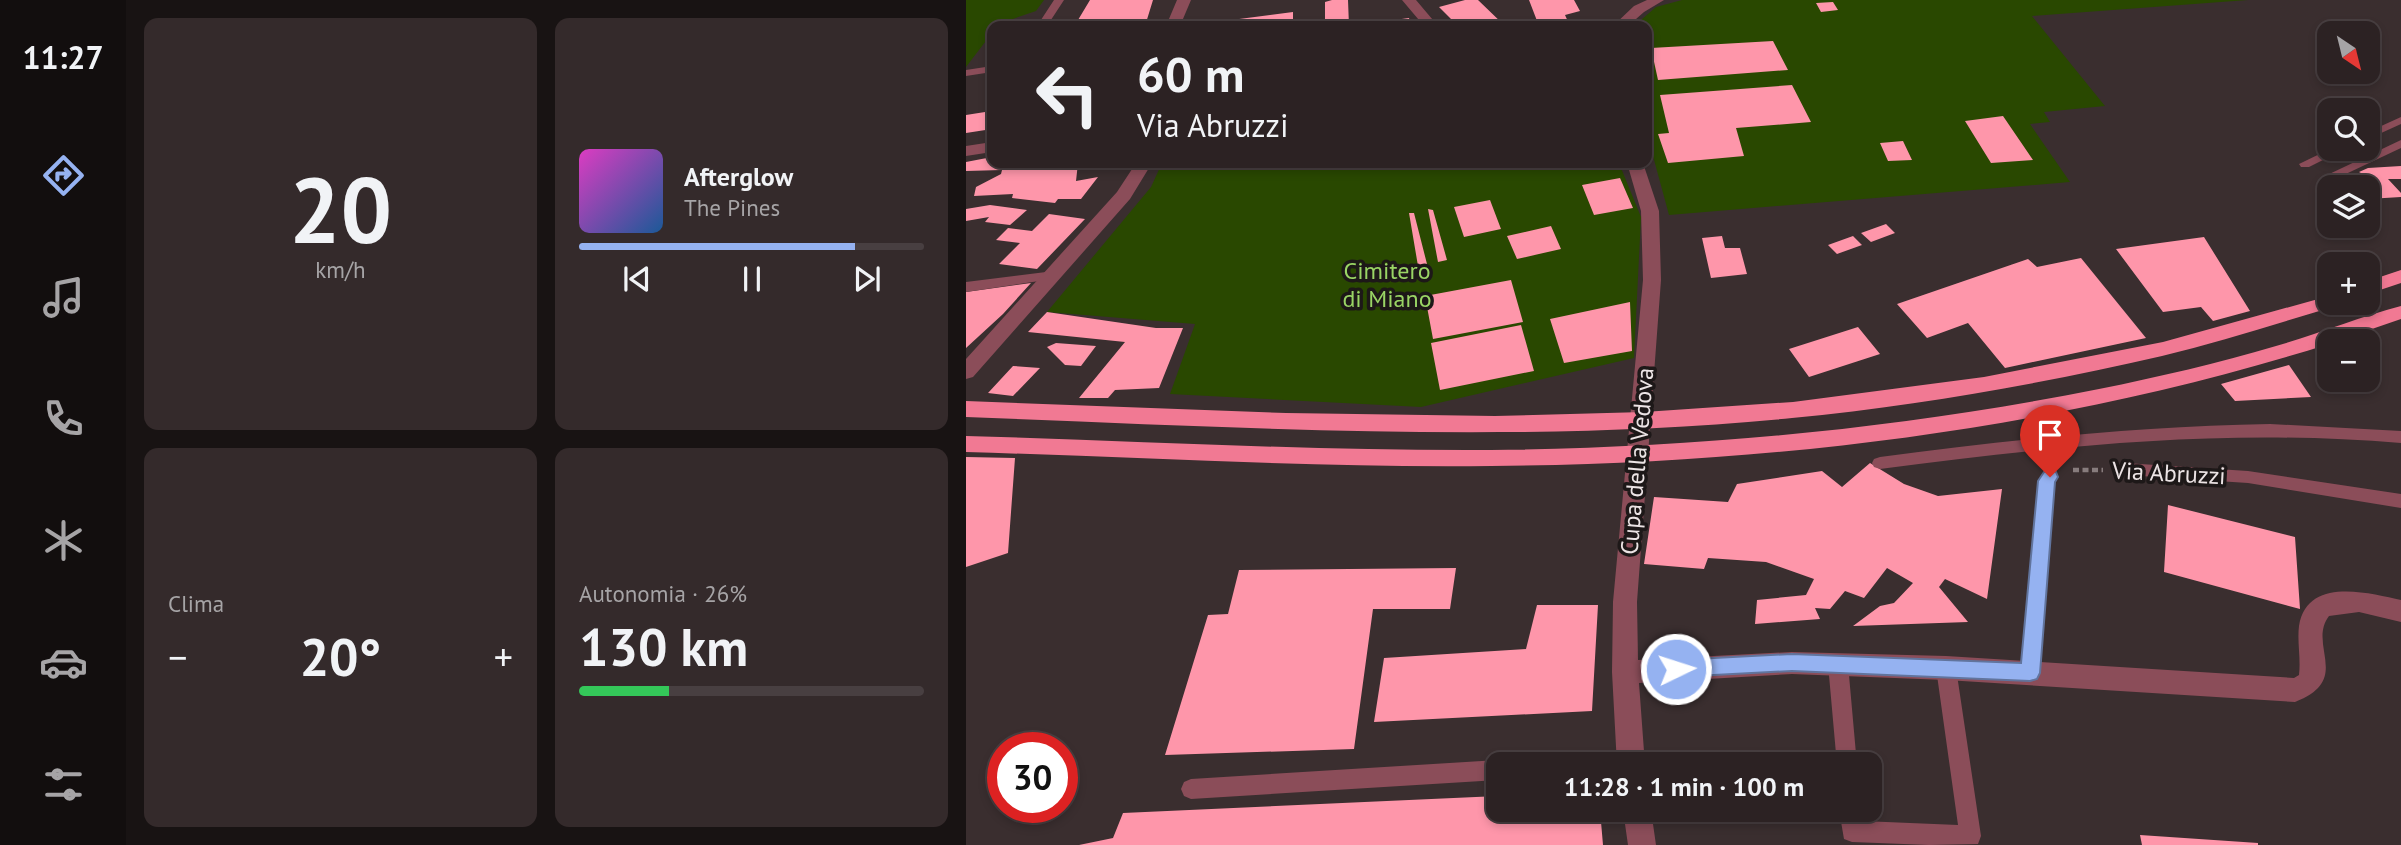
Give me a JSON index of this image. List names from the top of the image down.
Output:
{
  "streets": {
    "street": ["Cupa della Vedova"],
    "lane": ["Via Abruzzi"]
  },
  "parks": ["Cimitero di Miano"],
  "north": "bottom right",
  "page": {
    "tabs": "11:27",
    "tile": [
      ["20", "km/h"],
      "Clima",
      ["Autonomia · 26%", "130 km"]
    ],
    "map_buttons": ["+", "−"],
    "turn": ["60 m", "Via Abruzzi"],
    "song": ["Afterglow", "The Pines"],
    "heat": ["−", "20°", "+"],
    "limit": "30",
    "trip": "11:28 · 1 min · 100 m"
  }
}
